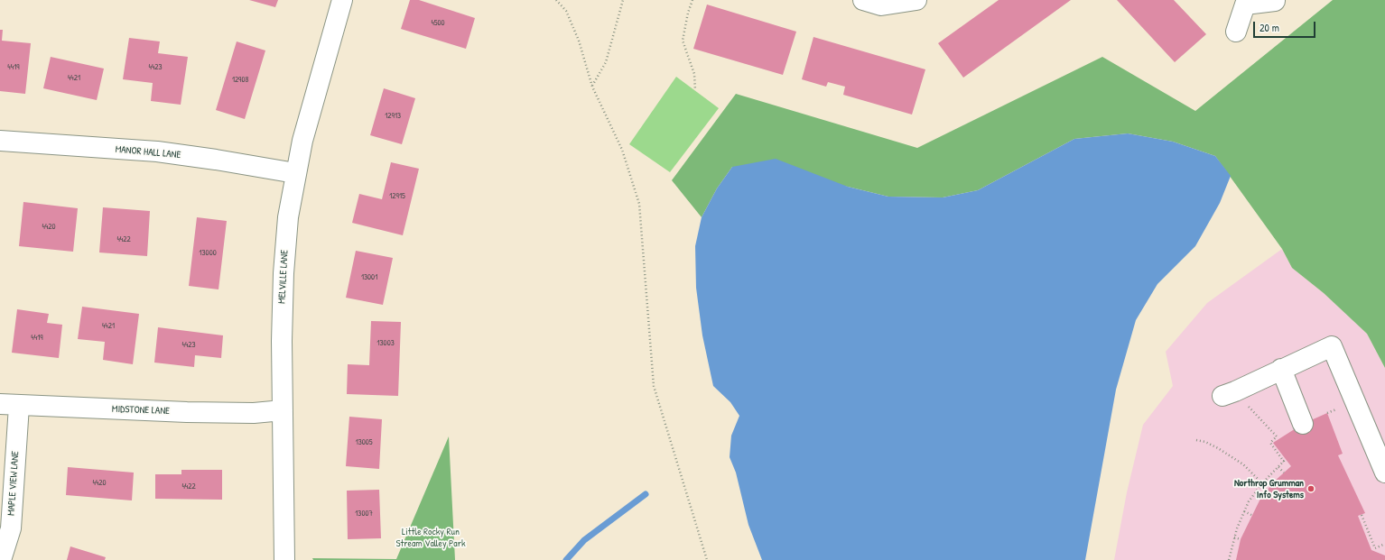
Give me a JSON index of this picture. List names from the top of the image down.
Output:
{
  "streets": {
    "street": [
      "MANOR HALL LANE",
      "MELVILLE LANE",
      "MIDSTONE LANE",
      "MAPLE VIEW LANE"
    ]
  },
  "crossings": [
    ["MANOR HALL LANE", "MELVILLE LANE"],
    ["MELVILLE LANE", "MIDSTONE LANE"],
    ["MIDSTONE LANE", "MAPLE VIEW LANE"]
  ],
  "parks": ["Little Rocky Run Stream Valley Park"],
  "places": ["Northrop Grumman Info Systems"],
  "house_numbers": [
    "4500",
    "4419",
    "4423",
    "4421",
    "12908",
    "12913",
    "12915",
    "4420",
    "4422",
    "13000",
    "13001",
    "4421",
    "4419",
    "13003",
    "4423",
    "13005",
    "4420",
    "4422",
    "13007"
  ],
  "scale_bar": "20 m"
}
